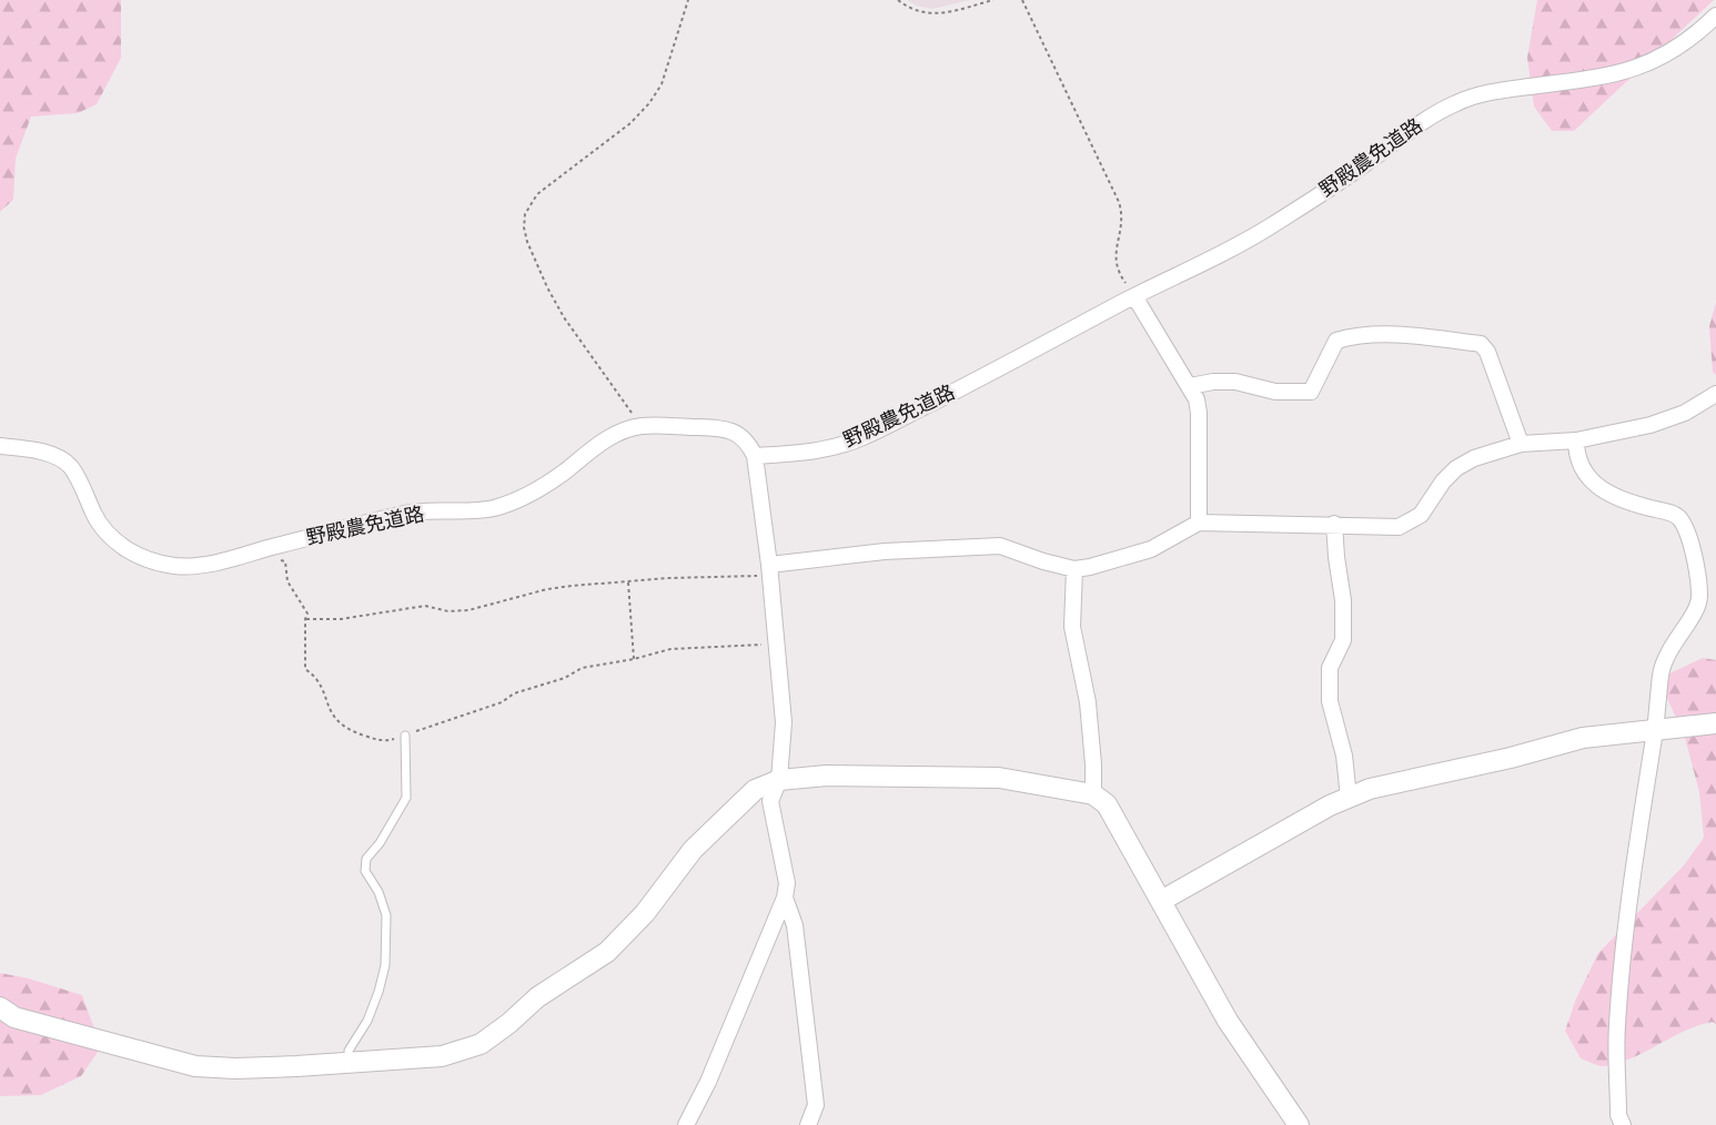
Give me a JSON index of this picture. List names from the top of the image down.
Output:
{
  "streets": {
    "street": ["野殿農免道路"]
  }
}
